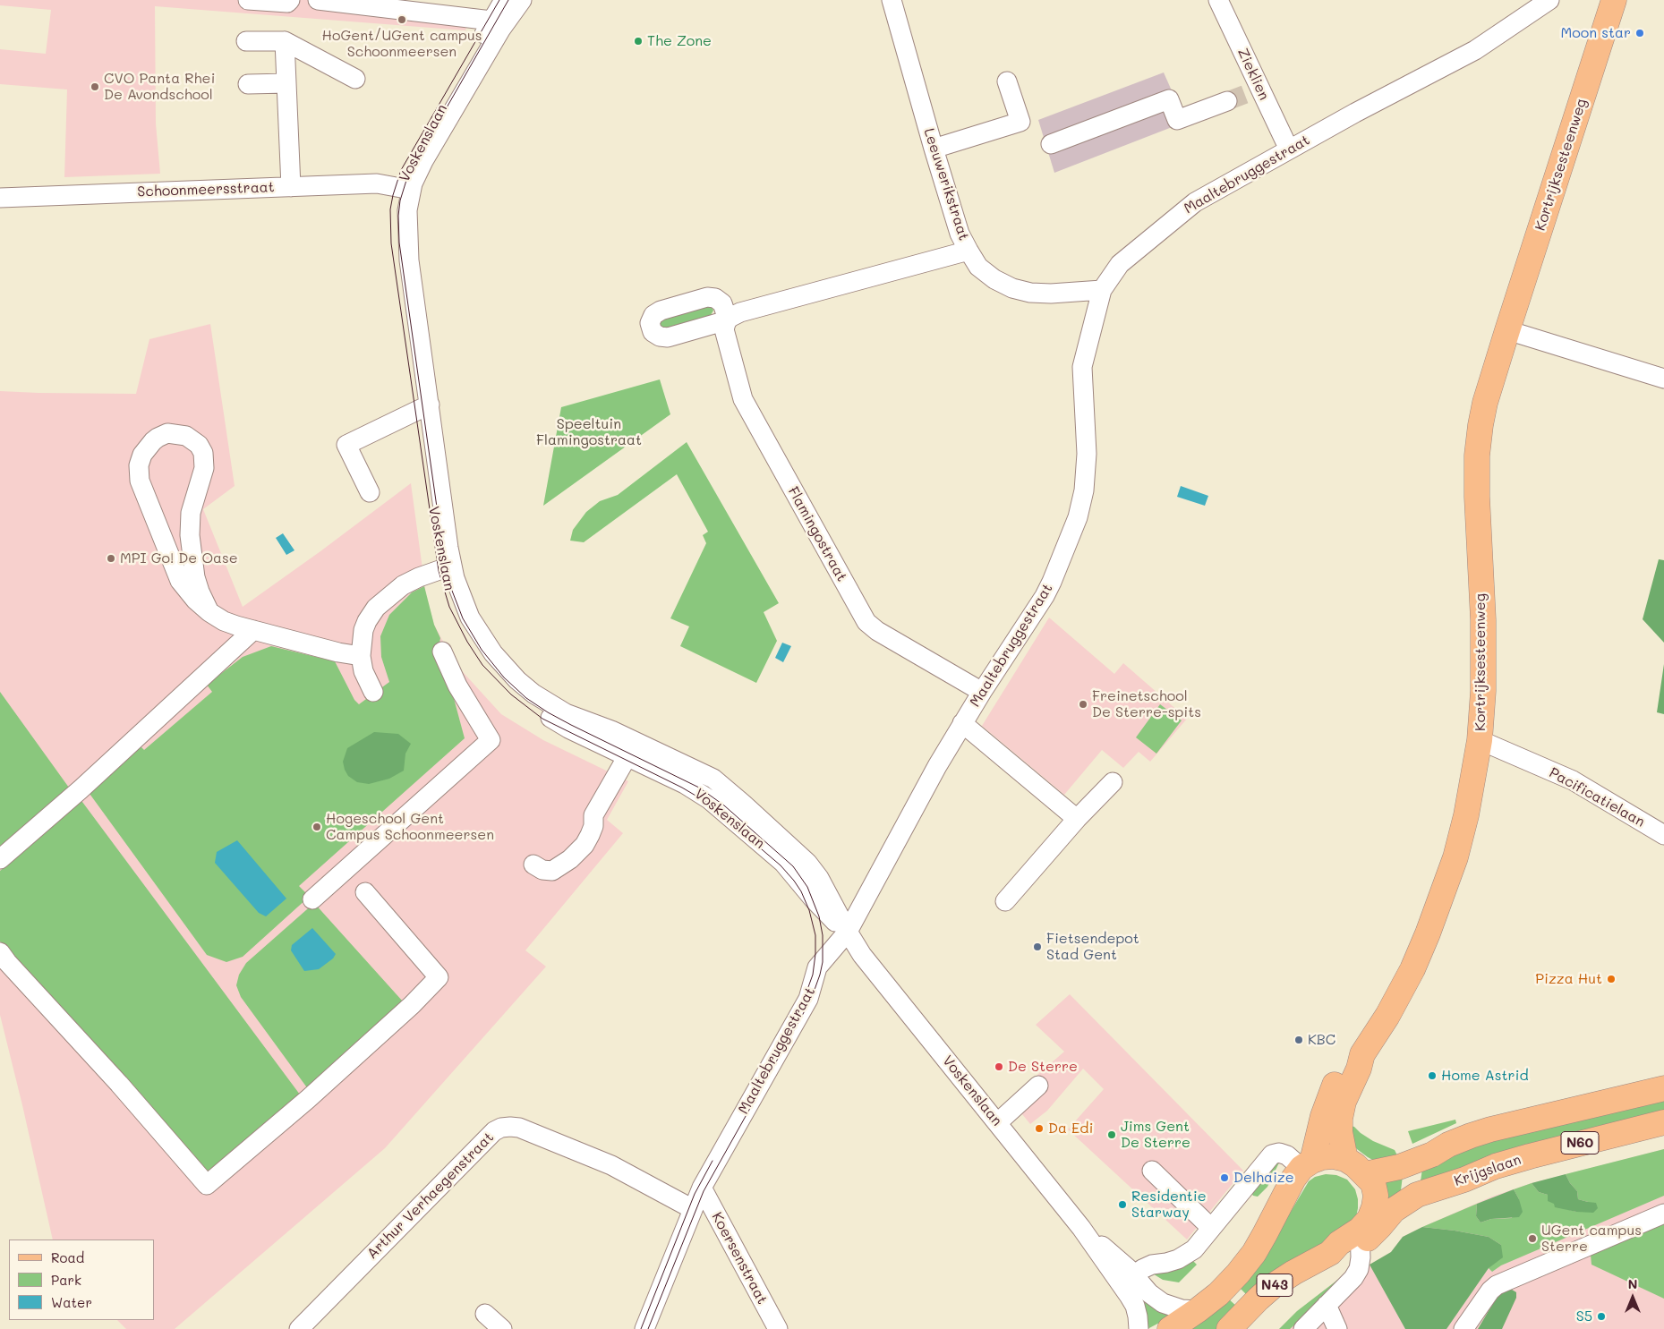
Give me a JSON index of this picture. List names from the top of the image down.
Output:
{
  "streets": {
    "main road": [
      "Kortrijksesteenweg",
      "N60",
      "Krijgslaan",
      "N43"
    ],
    "street": [
      "Zieklien",
      "Voskenslaan",
      "Maaltebruggestraat",
      "Leeuwerikstraat",
      "Schoonmeersstraat",
      "Flamingostraat",
      "Pacificatielaan",
      "Arthur Verhaegenstraat",
      "Koersenstraat"
    ]
  },
  "crossings": [
    ["Zieklien", "Maaltebruggestraat"],
    ["Voskenslaan", "Kortrijksesteenweg"],
    ["Voskenslaan", "Maaltebruggestraat"],
    ["Voskenslaan", "Schoonmeersstraat"],
    ["Kortrijksesteenweg", "Pacificatielaan"],
    ["Maaltebruggestraat", "Leeuwerikstraat"],
    ["Maaltebruggestraat", "Flamingostraat"],
    ["Maaltebruggestraat", "Arthur Verhaegenstraat"],
    ["Maaltebruggestraat", "Koersenstraat"],
    ["Leeuwerikstraat", "Flamingostraat"],
    ["Krijgslaan", "N43"]
  ],
  "parks": ["Speeltuin Flamingostraat"],
  "places": [
    "HoGent/UGent campus Schoonmeersen",
    "Moon star",
    "The Zone",
    "CVO Panta Rhei De Avondschool",
    "MPI Go! De Oase",
    "Freinetschool De Sterre-spits",
    "Hogeschool Gent Campus Schoonmeersen",
    "Fietsendepot Stad Gent",
    "Pizza Hut",
    "KBC",
    "De Sterre",
    "Home Astrid",
    "Da Edi",
    "Jims Gent De Sterre",
    "Delhaize",
    "Residentie Starway",
    "UGent campus Sterre",
    "S5"
  ],
  "legend": ["Road", "Park", "Water"],
  "north": "top"
}
